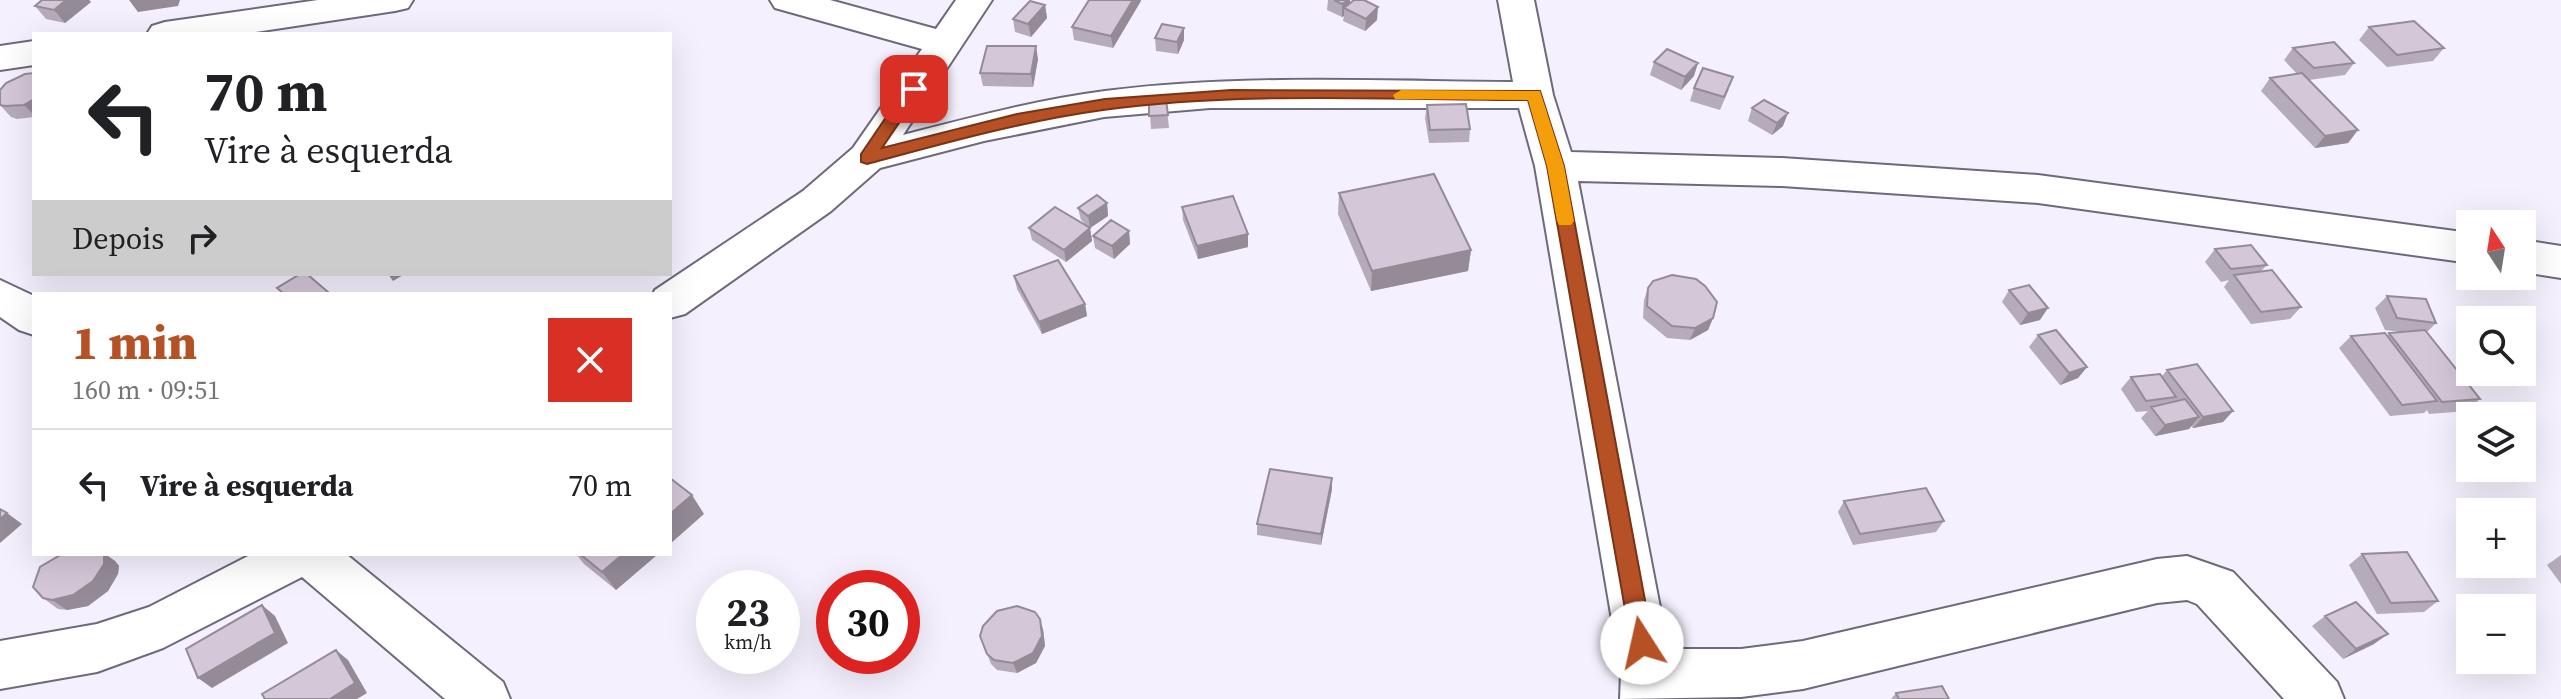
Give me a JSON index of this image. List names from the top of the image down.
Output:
{
  "north": "top",
  "page": {
    "turn": ["70 m", "Vire à esquerda"],
    "then": "Depois",
    "map_buttons": ["+", "−"],
    "heading": ["1 min", "160 m · 09:51"],
    "list": [
      {
        "name": "Vire à esquerda",
        "value": "70 m"
      }
    ],
    "speed": "23 km/h",
    "limit": "30"
  }
}
